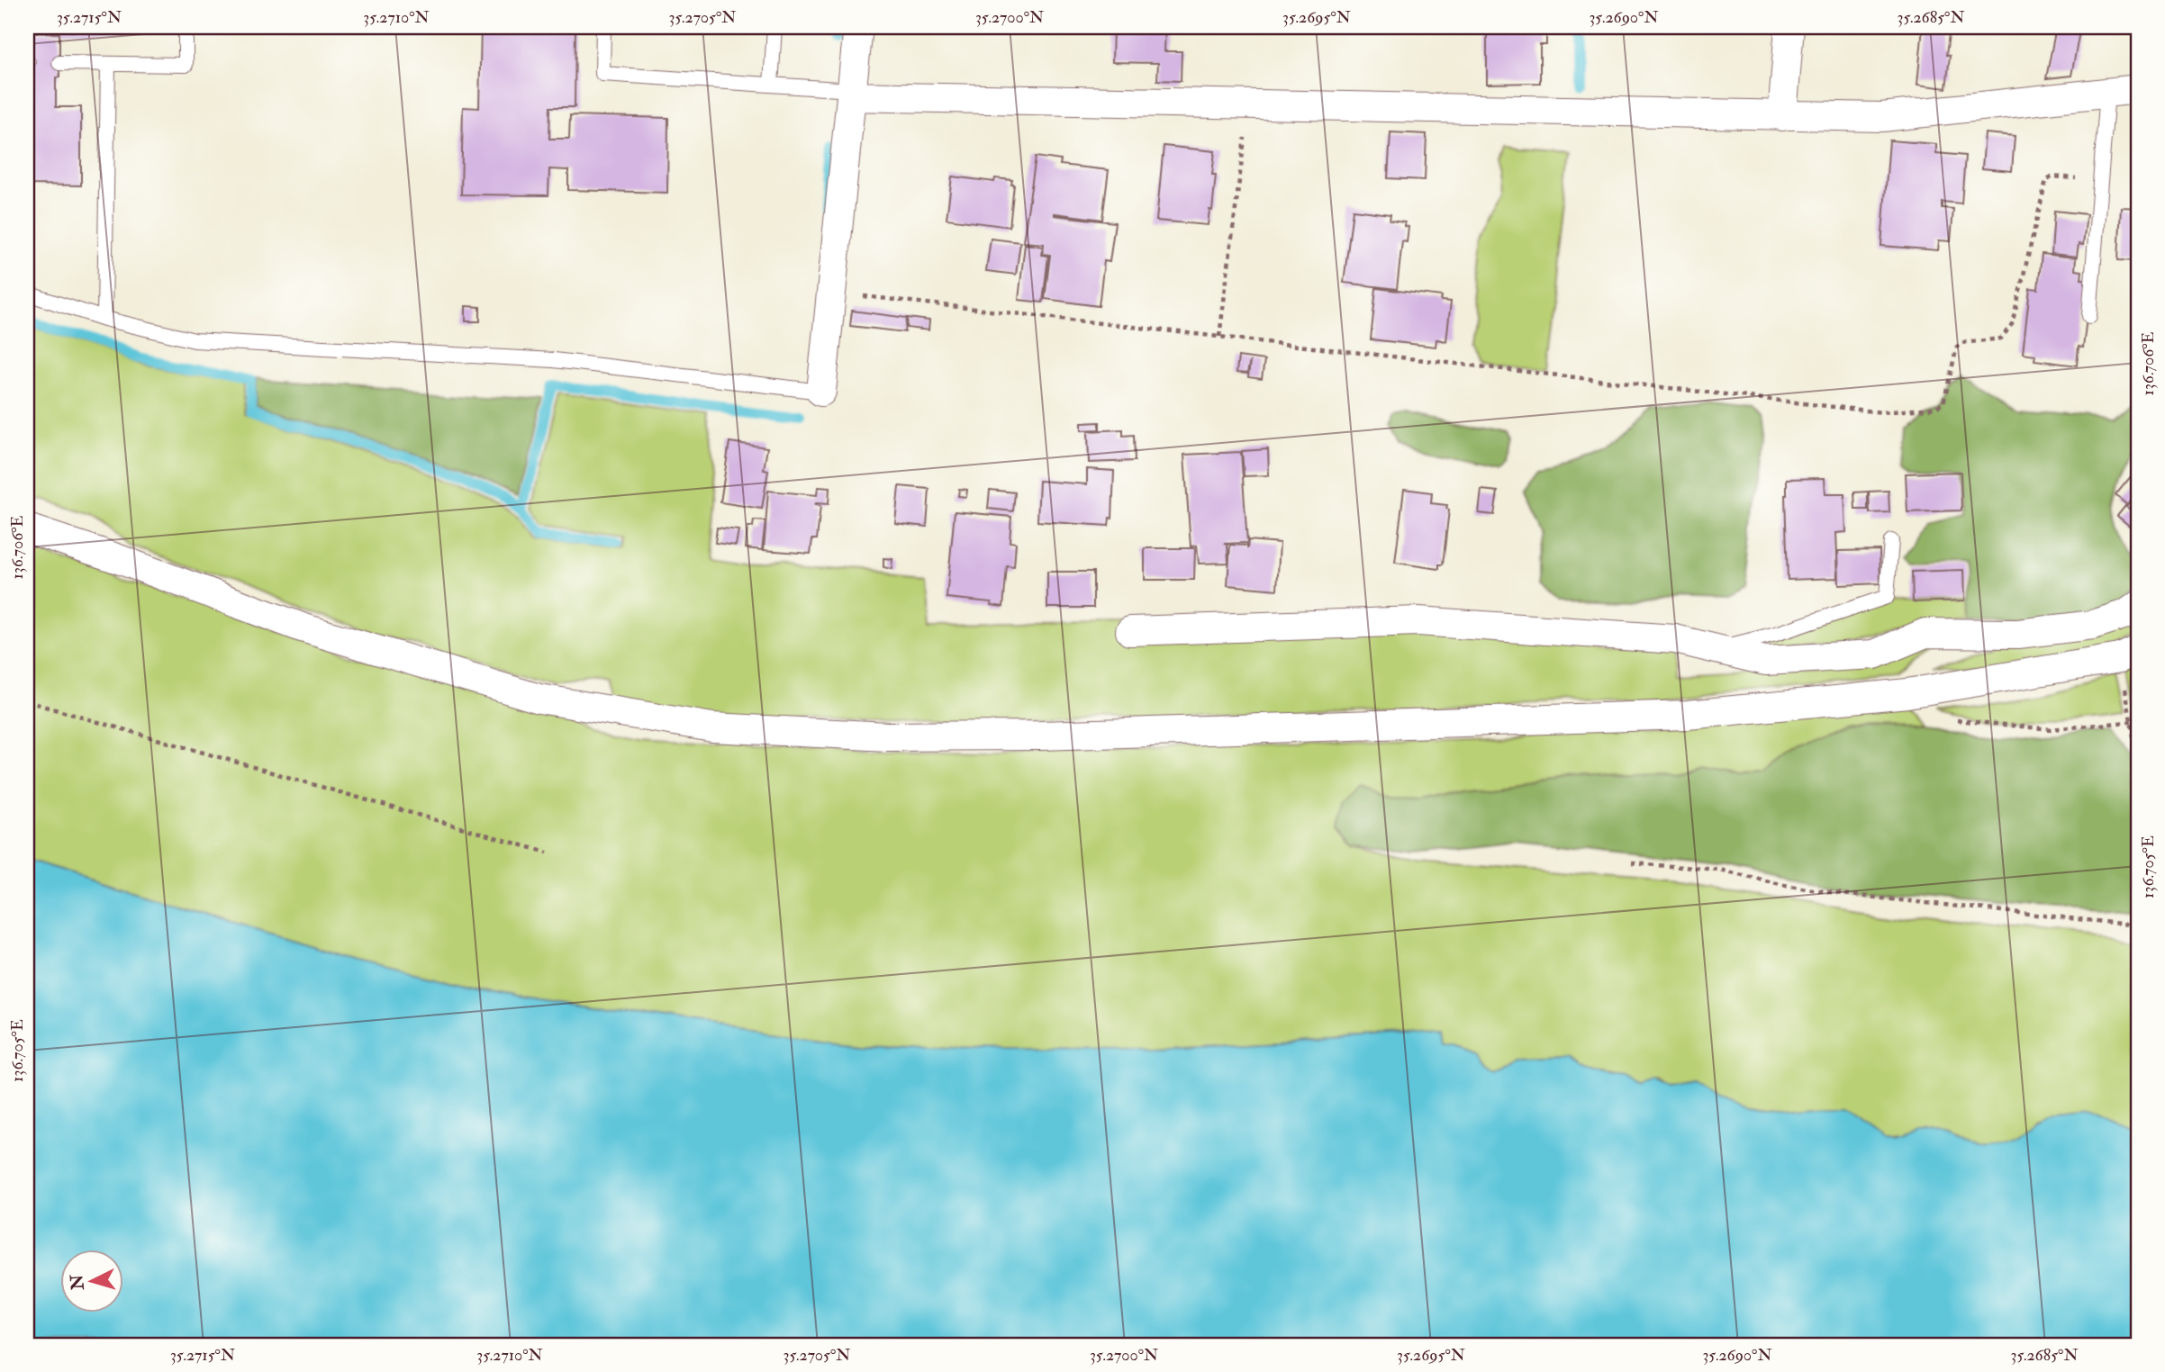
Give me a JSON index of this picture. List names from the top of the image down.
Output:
{
  "north": "left",
  "coordinates": [
    "35.2715°N",
    "35.2710°N",
    "35.2705°N",
    "35.2700°N",
    "35.2695°N",
    "35.2690°N",
    "35.2685°N",
    "136.706°E",
    "136.705°E"
  ]
}
